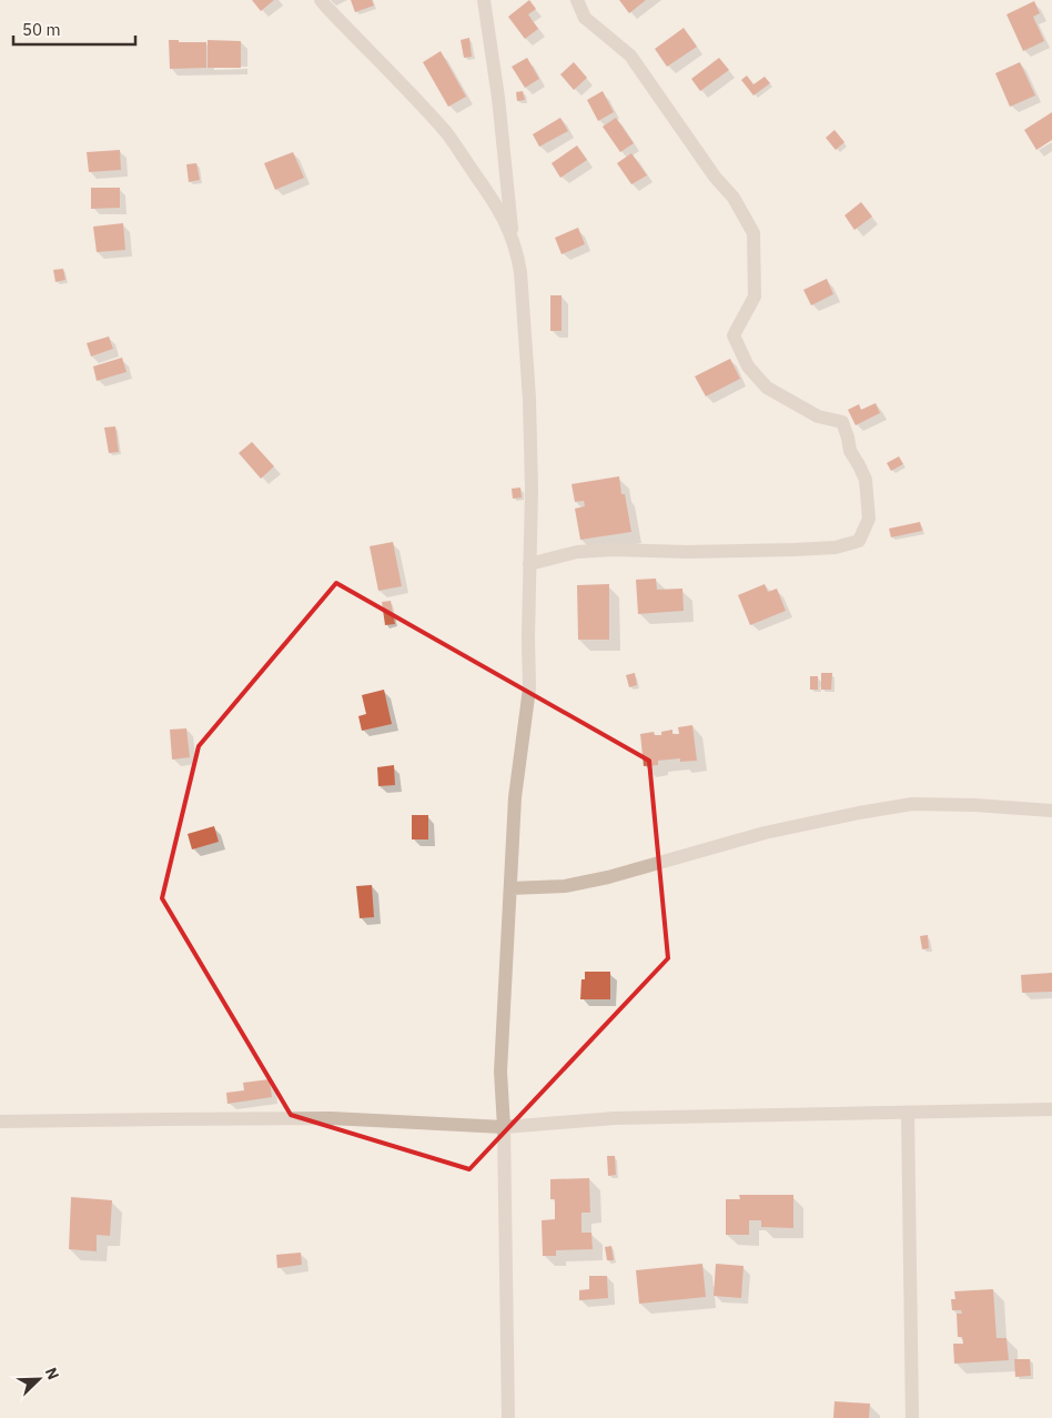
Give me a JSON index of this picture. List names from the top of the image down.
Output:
{
  "scale_bar": "50 m",
  "north": "top right"
}
